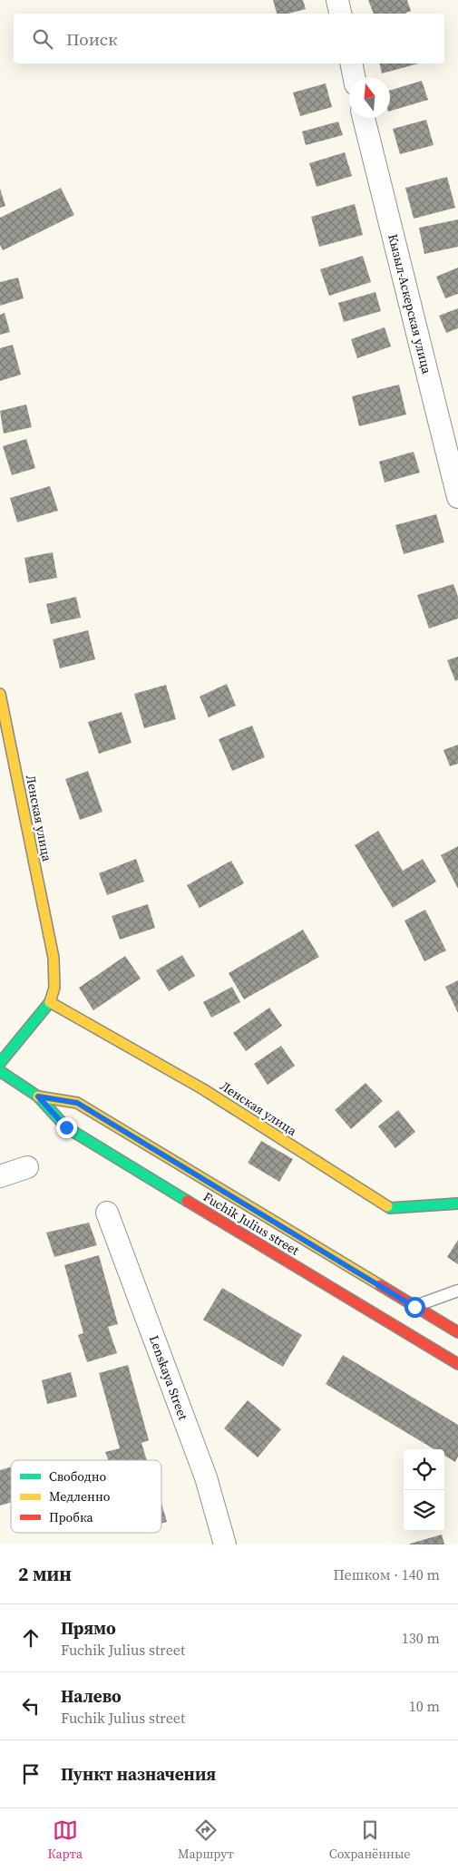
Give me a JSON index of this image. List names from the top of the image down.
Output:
{
  "streets": {
    "main road": ["Ленская улица", "Fuchik Julius street"],
    "street": ["Кызыл-Аскерская улица", "Lenskaya Street"]
  },
  "legend": ["Свободно", "Медленно", "Пробка"],
  "north": "top",
  "page": {
    "search": "Поиск",
    "heading": ["2 мин", "Пешком · 140 m"],
    "list": [
      ["Прямо", "Fuchik Julius street", "130 m"],
      ["Налево", "Fuchik Julius street", "10 m"],
      "Пункт назначения"
    ],
    "nav": ["Карта", "Маршрут", "Сохранённые"]
  }
}
